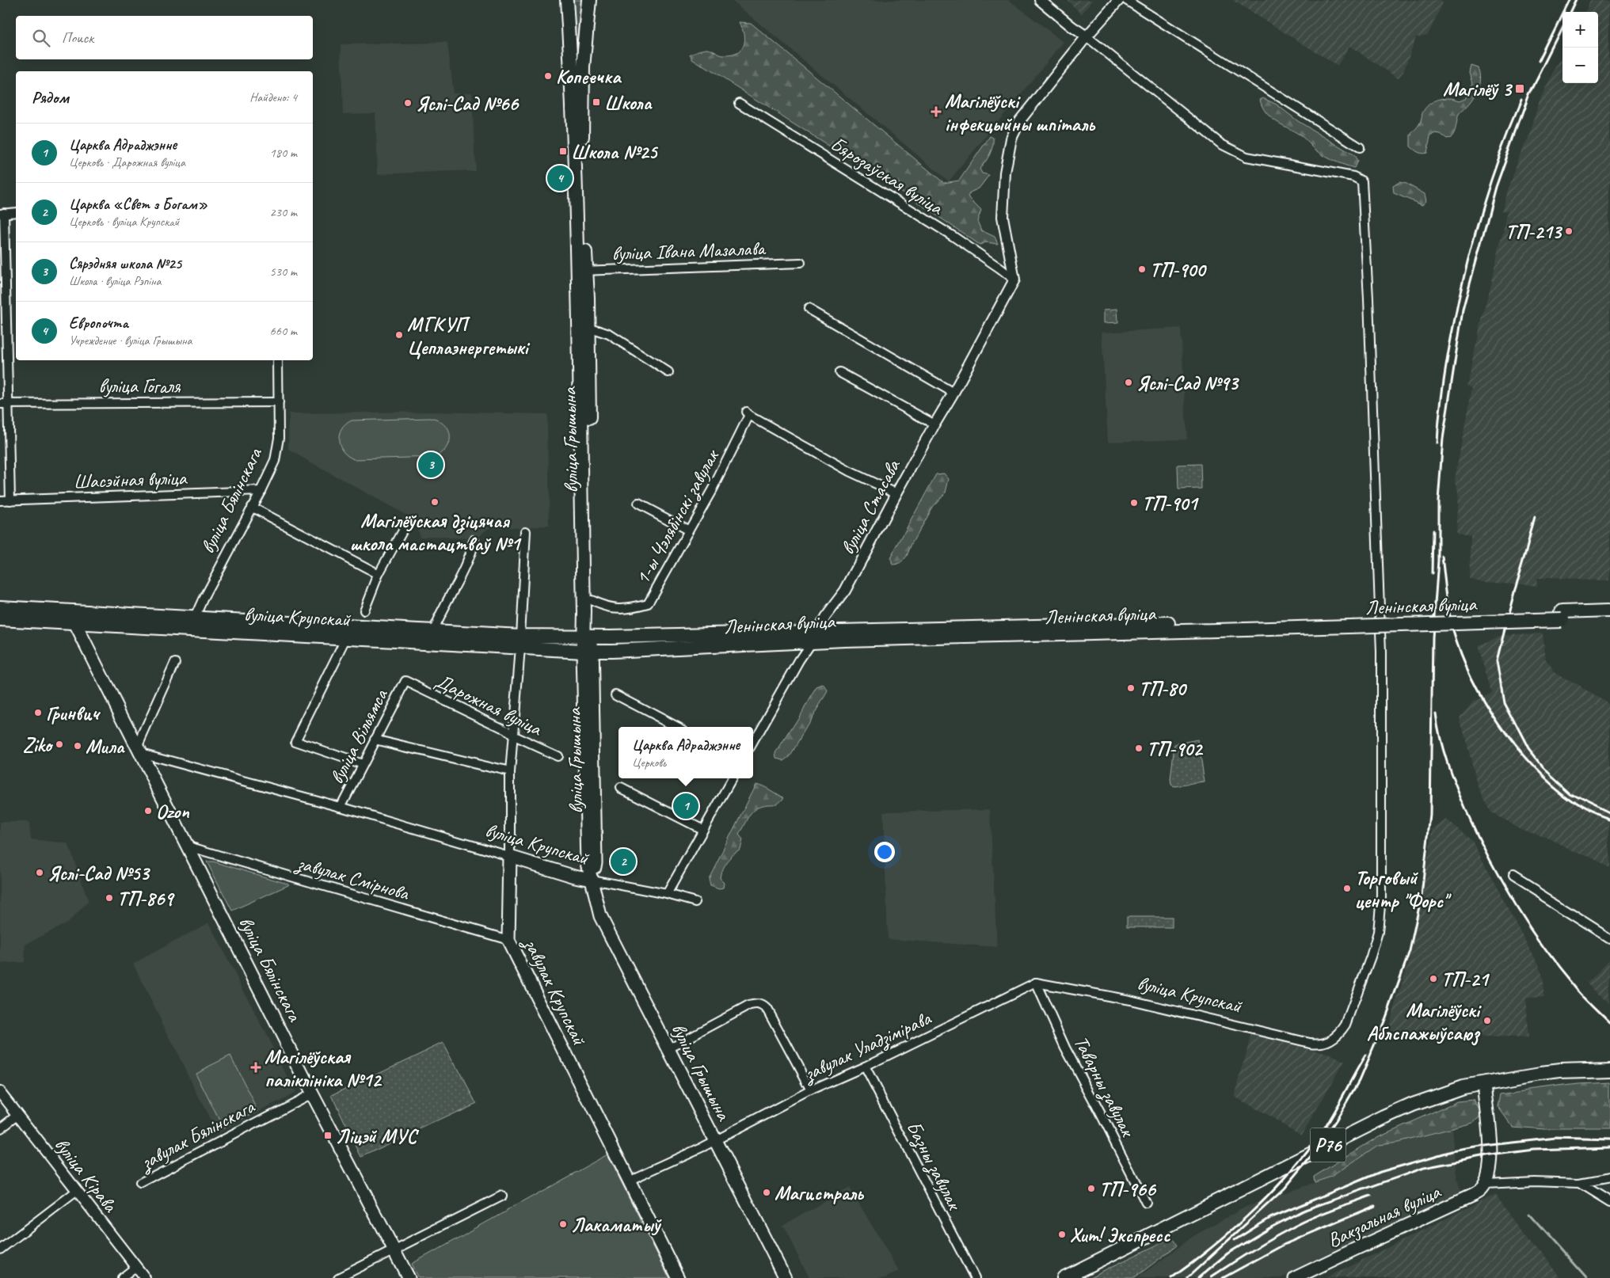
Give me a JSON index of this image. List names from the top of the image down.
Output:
{
  "streets": {
    "main road": [
      "вуліца Грышына",
      "вуліца Бялінскага",
      "Ленінская вуліца",
      "вуліца Крупскай",
      "завулак Крупскай",
      "Р76",
      "Вакзальная вуліца"
    ],
    "street": [
      "Бярозаўская вуліца",
      "вуліца Iвана Мазалава",
      "вуліца Гогаля",
      "Шасэйная вуліца",
      "вуліца Стасава",
      "1-ы Чэлябінскі завулак",
      "Дарожная вуліца",
      "вуліца Вільямса",
      "завулак Смірнова",
      "завулак Уладзімірава",
      "Таварны завулак",
      "завулак Бялінскага",
      "Базны завулак",
      "вуліца Кірава"
    ]
  },
  "crossings": [
    ["Бярозаўская вуліца", "вуліца Стасава"],
    ["вуліца Iвана Мазалава", "вуліца Грышына"],
    ["вуліца Гогаля", "вуліца Бялінскага"],
    ["вуліца Грышына", "1-ы Чэлябінскі завулак"],
    ["вуліца Грышына", "Ленінская вуліца"],
    ["вуліца Грышына", "вуліца Крупскай"],
    ["вуліца Грышына", "завулак Уладзімірава"],
    ["Шасэйная вуліца", "вуліца Бялінскага"],
    ["вуліца Бялінскага", "вуліца Крупскай"],
    ["вуліца Бялінскага", "завулак Смірнова"],
    ["вуліца Бялінскага", "завулак Бялінскага"],
    ["вуліца Стасава", "1-ы Чэлябінскі завулак"],
    ["вуліца Стасава", "Ленінская вуліца"],
    ["Ленінская вуліца", "вуліца Крупскай"],
    ["вуліца Крупскай", "вуліца Вільямса"],
    ["вуліца Крупскай", "завулак Крупскай"],
    ["вуліца Крупскай", "завулак Уладзімірава"],
    ["вуліца Крупскай", "Таварны завулак"],
    ["Дарожная вуліца", "вуліца Вільямса"],
    ["Дарожная вуліца", "завулак Крупскай"],
    ["завулак Смірнова", "завулак Крупскай"],
    ["завулак Крупскай", "завулак Уладзімірава"],
    ["завулак Уладзімірава", "Таварны завулак"],
    ["завулак Уладзімірава", "Базны завулак"]
  ],
  "places": {
    "other": [
      "Копеечка",
      "Яслі-Сад №66",
      "ТП-213",
      "ТП-900",
      "МГКУП Цеплаэнергетыкі",
      "Яслі-Сад №93",
      "Магілёўская дзіцячая школа мастацтваў №1",
      "ТП-901",
      "ТП-80",
      "Гринвич",
      "Ziko",
      "Мила",
      "ТП-902",
      "Ozon",
      "Яслі-Сад №53",
      "Торговый центр \"Форс\"",
      "ТП-869",
      "ТП-21",
      "Магілёўскі Аблспажыўсаюз",
      "ТП-966",
      "Магистраль",
      "Лакаматыў",
      "Хит! Экспресс"
    ],
    "transit": [
      "Магілёў 3",
      "Школа",
      "Школа №25",
      "Ліцэй МУС"
    ],
    "health": ["Магілёўскі інфекцыйны шпіталь", "Магілёўская паліклініка №12"]
  },
  "page": {
    "map_buttons": ["+", "−"],
    "search": "Поиск",
    "heading": ["Рядом", "Найдено: 4"],
    "list": [
      {
        "mark": "1",
        "name": "Царква Адраджэнне",
        "note": "Церковь · Дарожная вуліца",
        "value": "180 m"
      },
      {
        "mark": "2",
        "name": "Царква «Свет з Богам»",
        "note": "Церковь · вуліца Крупскай",
        "value": "230 m"
      },
      {
        "mark": "3",
        "name": "Сярэдняя школа №25",
        "note": "Школа · вуліца Рэпіна",
        "value": "530 m"
      },
      {
        "mark": "4",
        "name": "Европочта",
        "note": "Учреждение · вуліца Грышына",
        "value": "660 m"
      }
    ],
    "pins": [
      "4",
      "3",
      "1",
      "2"
    ],
    "popup": ["Царква Адраджэнне", "Церковь"]
  }
}
